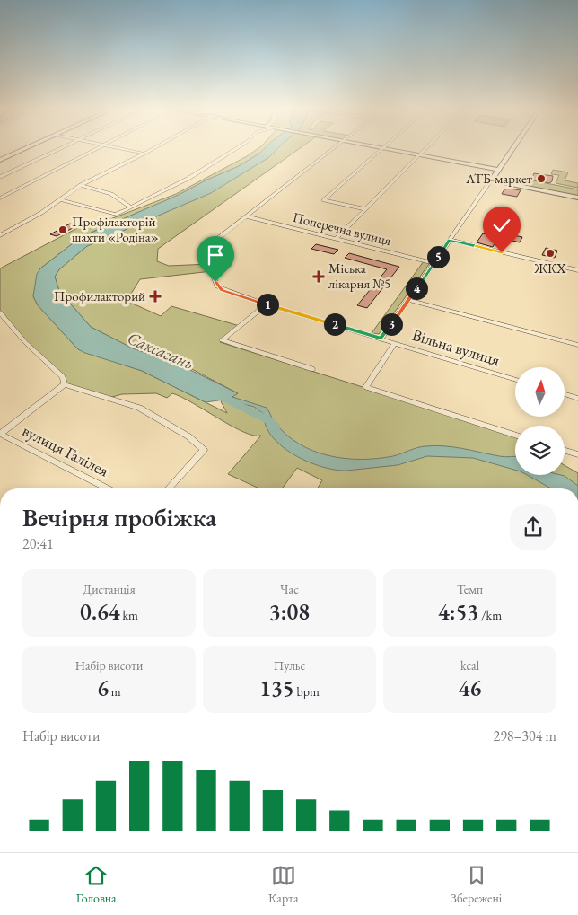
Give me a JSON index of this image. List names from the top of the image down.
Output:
{
  "streets": {
    "street": ["Поперечна вулиця", "Вільна вулиця", "вулиця Галілея"]
  },
  "crossings": [
    ["Поперечна вулиця", "Вільна вулиця"]
  ],
  "water": ["Саксагань"],
  "places": {
    "other": ["АТБ-маркет", "Профілакторій шахти «Родіна»", "ЖКХ"],
    "health": ["Міська лікарня №5", "Профилакторий"]
  },
  "north": "top",
  "page": {
    "pins": [
      "5",
      "4",
      "1",
      "2",
      "3"
    ],
    "heading": ["Вечірня пробіжка", "20:41"],
    "stats": [
      ["Дистанція", "0.64 km"],
      ["Час", "3:08"],
      ["Темп", "4:53 /km"],
      ["Набір висоти", "6 m"],
      ["Пульс", "135 bpm"],
      ["kcal", "46"]
    ],
    "chart": ["Набір висоти", "298–304 m"],
    "tabs": ["Головна", "Карта", "Збережені"]
  }
}
